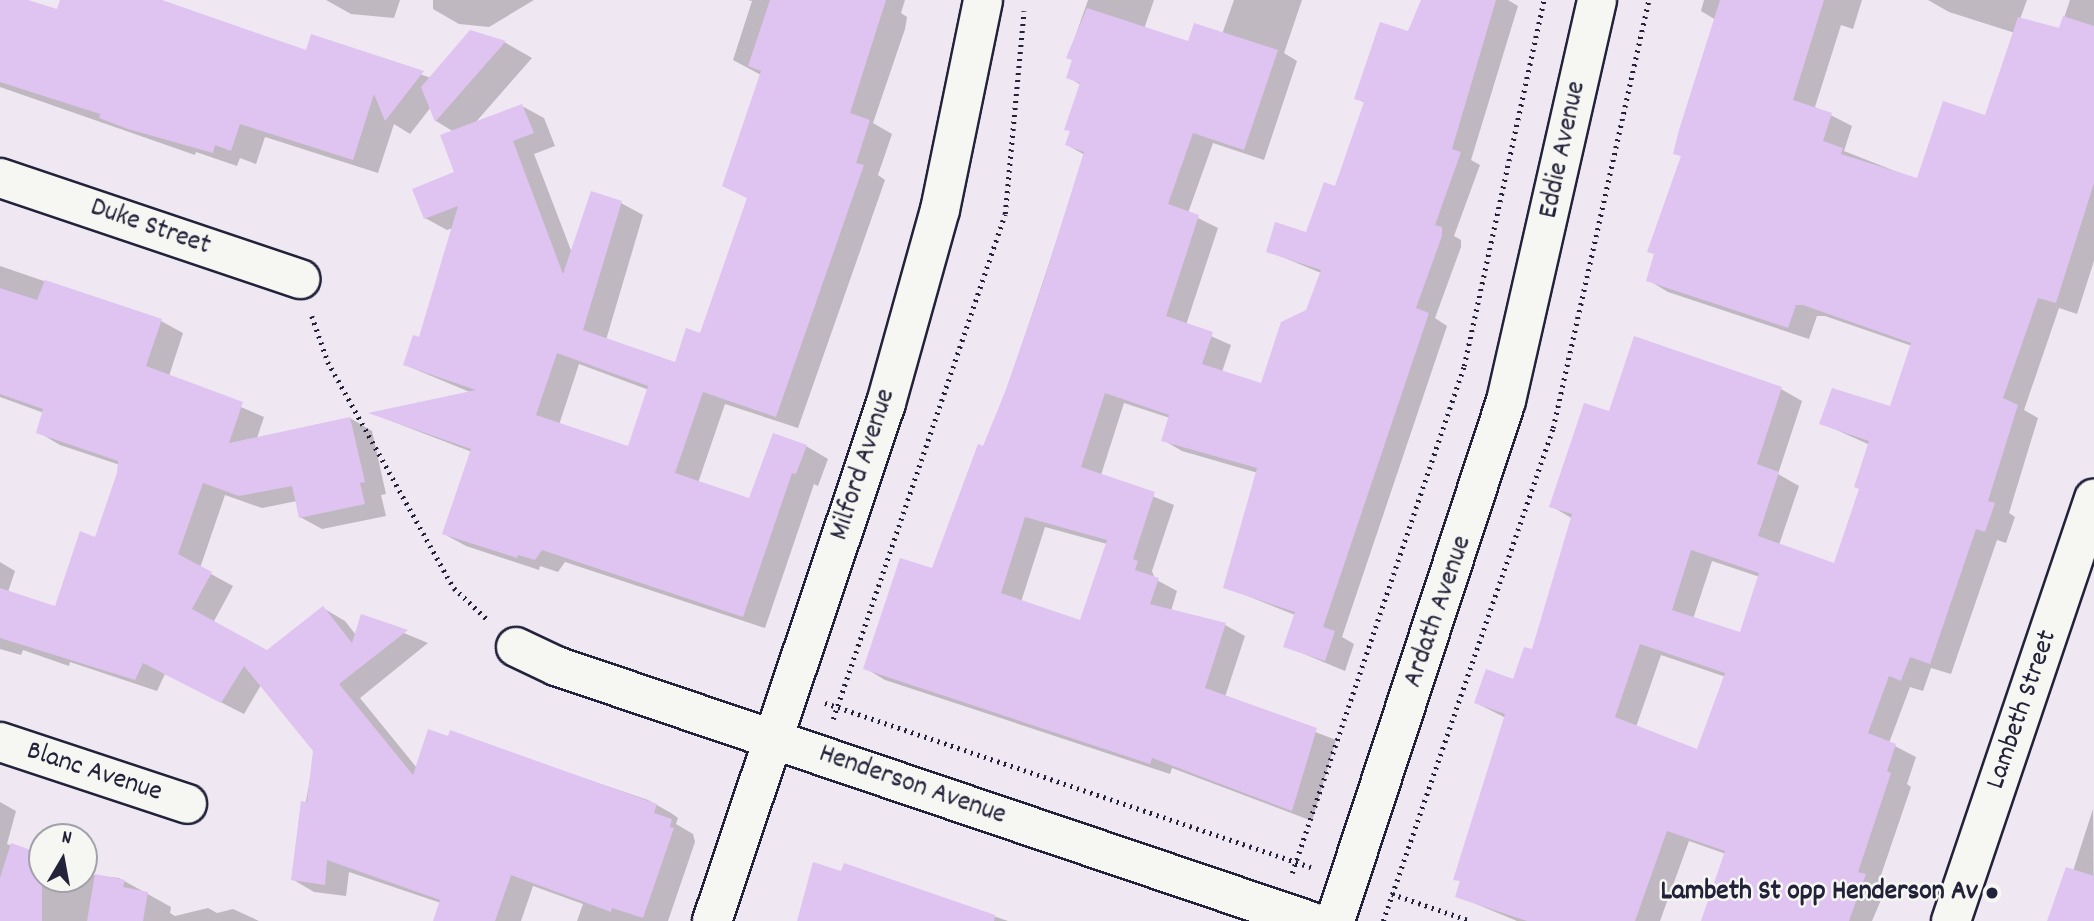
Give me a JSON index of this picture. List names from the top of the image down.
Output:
{
  "streets": {
    "street": [
      "Eddie Avenue",
      "Duke Street",
      "Milford Avenue",
      "Ardath Avenue",
      "Lambeth Street",
      "Blanc Avenue",
      "Henderson Avenue"
    ]
  },
  "crossings": [
    ["Eddie Avenue", "Ardath Avenue"],
    ["Milford Avenue", "Henderson Avenue"]
  ],
  "places": ["Lambeth St opp Henderson Av"],
  "north": "top"
}
